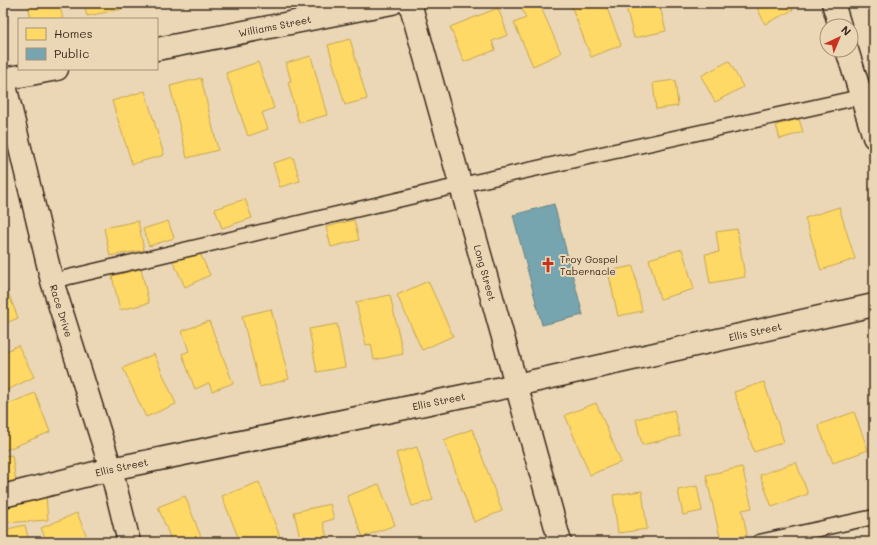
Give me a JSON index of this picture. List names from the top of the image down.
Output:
{
  "streets": {
    "street": [
      "Williams Street",
      "Long Street",
      "Race Drive",
      "Ellis Street"
    ]
  },
  "crossings": [
    ["Long Street", "Ellis Street"],
    ["Race Drive", "Ellis Street"]
  ],
  "places": {
    "church": ["Troy Gospel Tabernacle"]
  },
  "legend": ["Homes", "Public"],
  "north": "top right"
}
